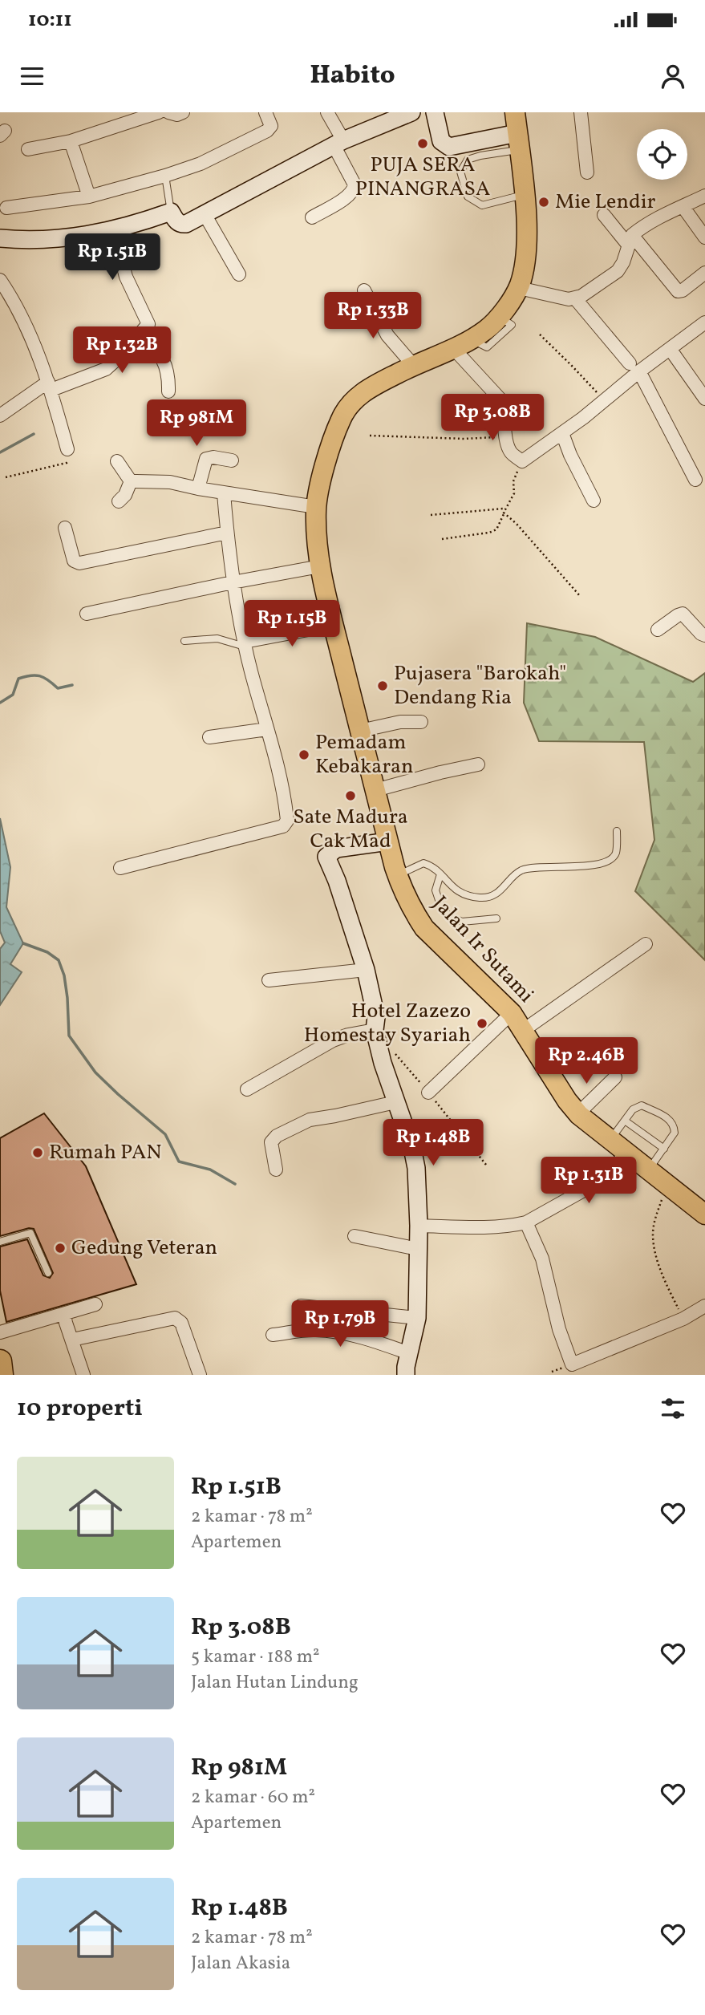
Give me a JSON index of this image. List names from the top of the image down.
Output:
{
  "streets": {
    "main road": ["Jalan Ir Sutami"]
  },
  "places": [
    "PUJA SERA PINANGRASA",
    "Mie Lendir",
    "Pujasera \"Barokah\" Dendang Ria",
    "Pemadam Kebakaran",
    "Sate Madura Cak Mad",
    "Hotel Zazezo Homestay Syariah",
    "Rumah PAN",
    "Gedung Veteran"
  ],
  "page": {
    "status": "10:11",
    "header": "Habito",
    "price": [
      "Rp 1.51B",
      "Rp 1.33B",
      "Rp 1.32B",
      "Rp 3.08B",
      "Rp 981M",
      "Rp 1.15B",
      "Rp 2.46B",
      "Rp 1.48B",
      "Rp 1.31B",
      "Rp 1.79B"
    ],
    "heading": "10 properti",
    "list": [
      {
        "name": "Rp 1.51B",
        "note": "2 kamar · 78 m² · Apartemen"
      },
      {
        "name": "Rp 3.08B",
        "note": "5 kamar · 188 m² · Jalan Hutan Lindung"
      },
      {
        "name": "Rp 981M",
        "note": "2 kamar · 60 m² · Apartemen"
      },
      {
        "name": "Rp 1.48B",
        "note": "2 kamar · 78 m² · Jalan Akasia"
      }
    ]
  }
}
